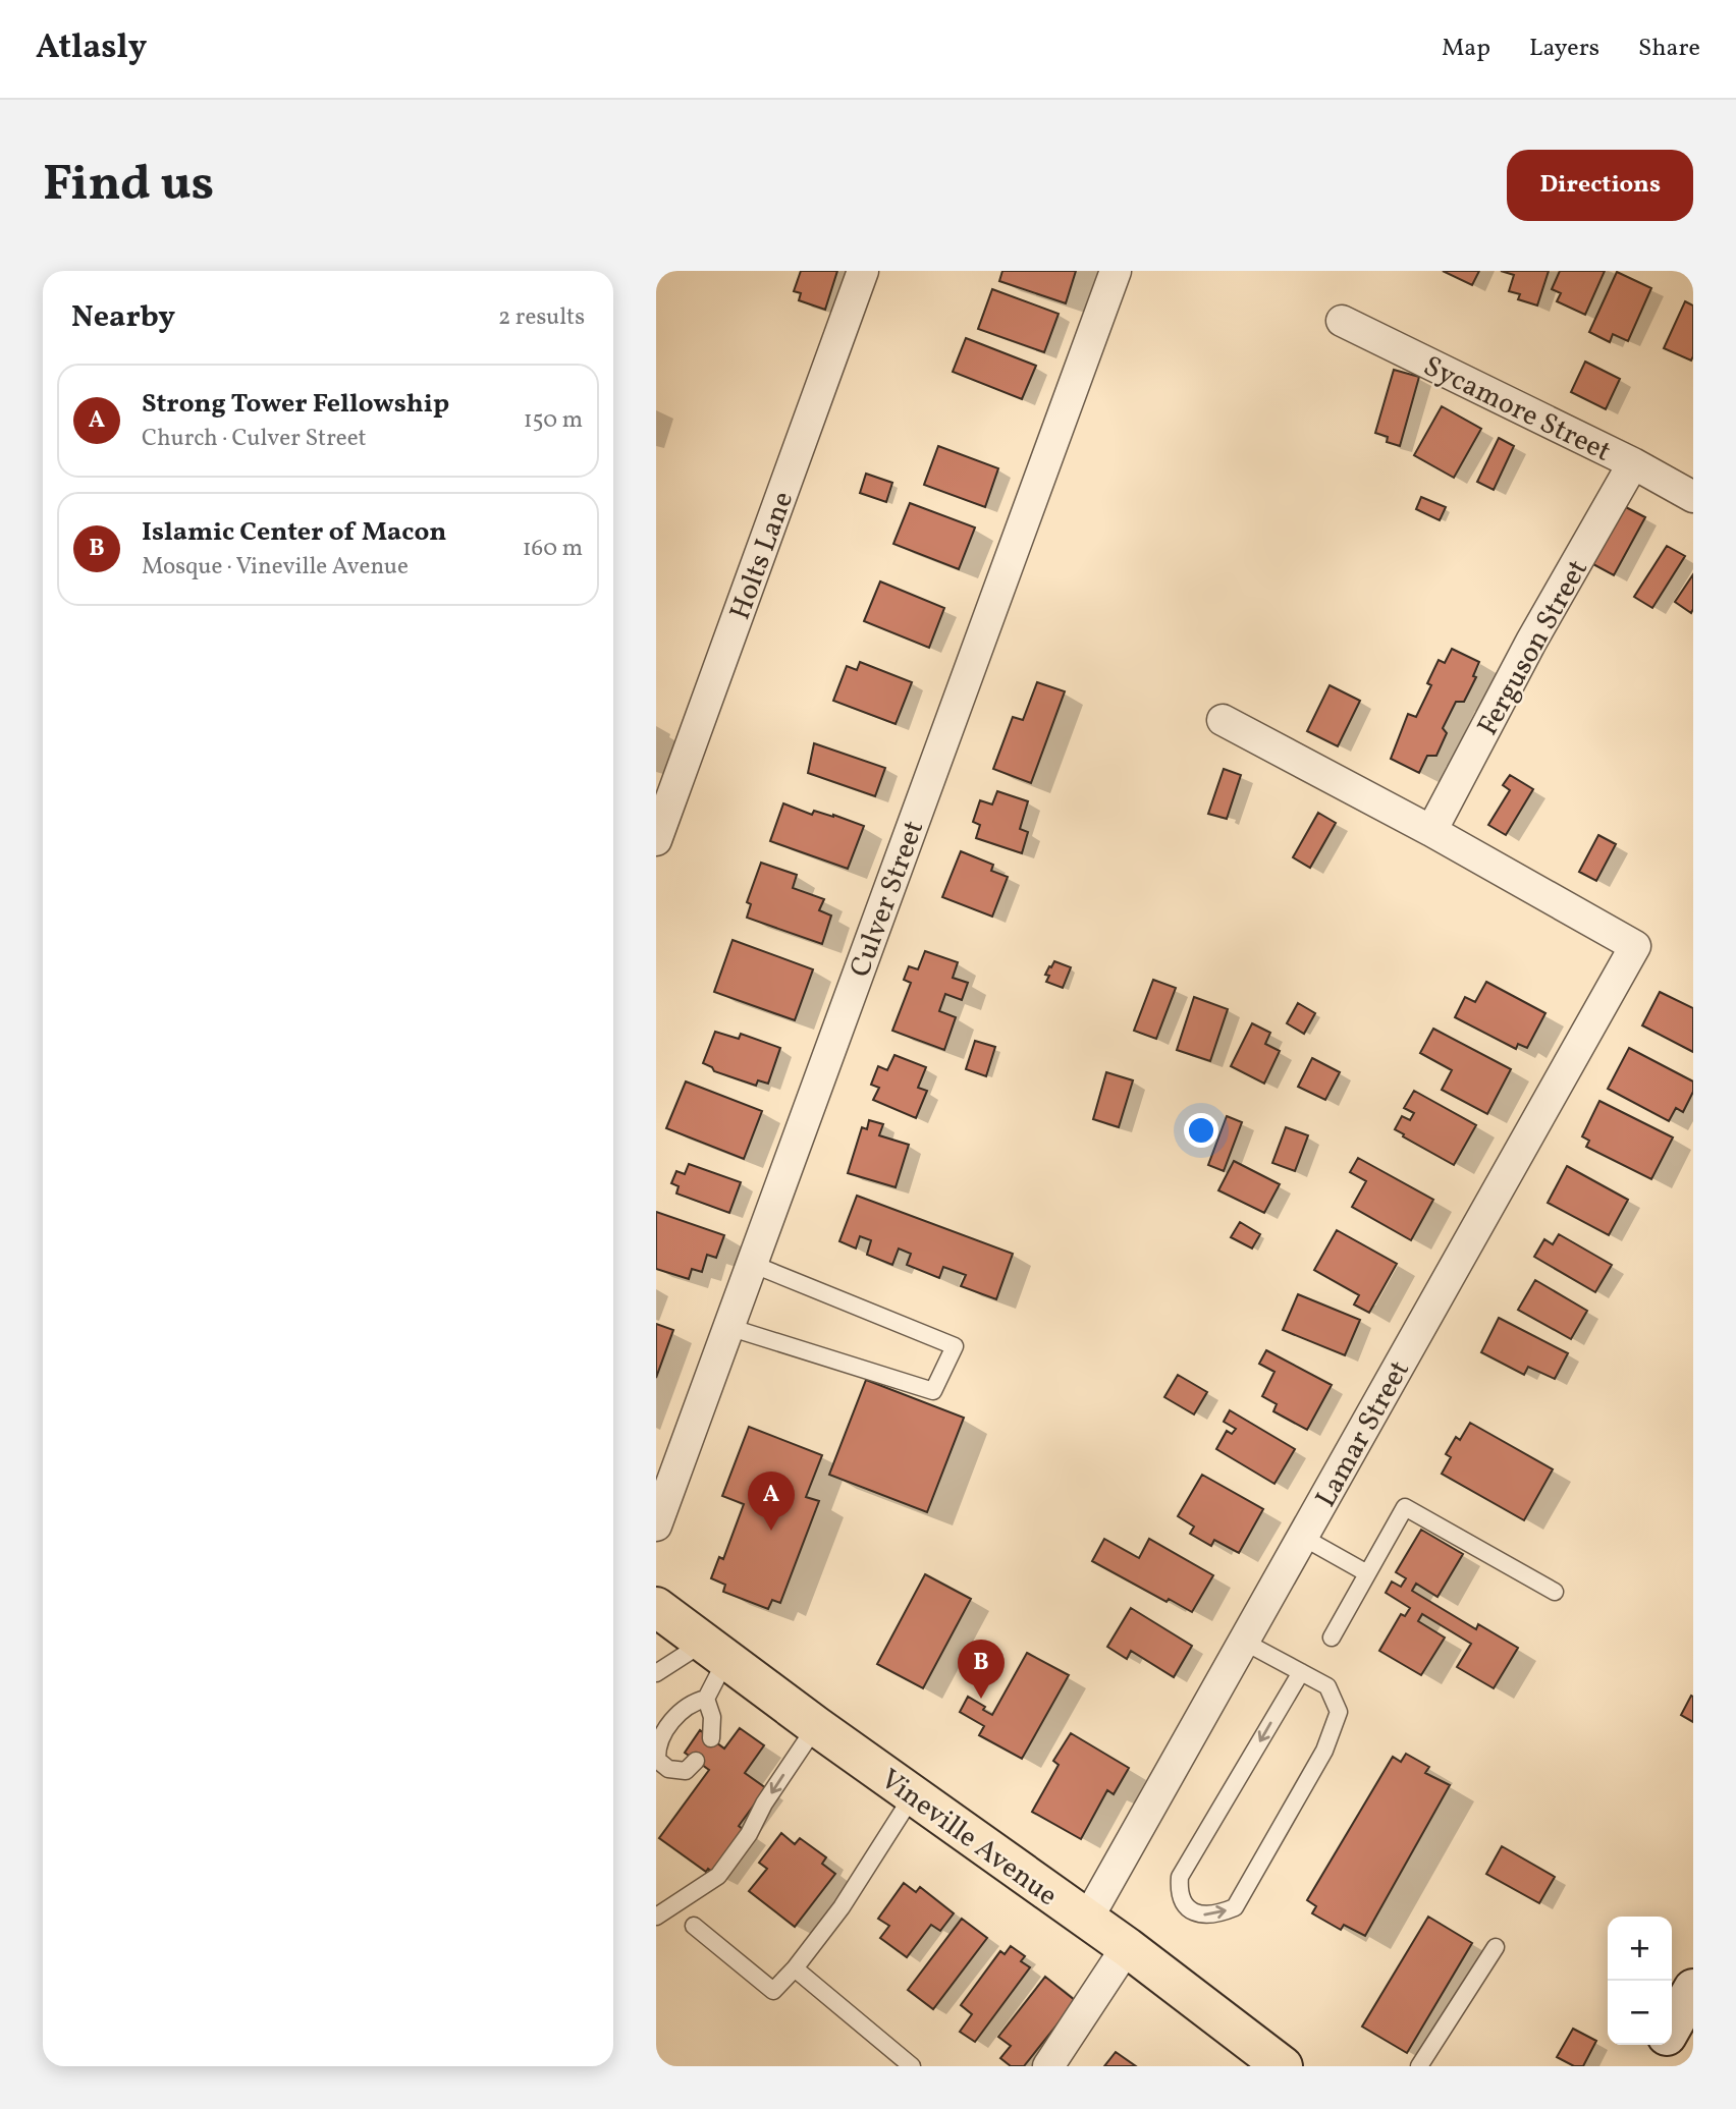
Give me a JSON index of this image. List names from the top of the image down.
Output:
{
  "streets": {
    "main road": ["Vineville Avenue"],
    "street": [
      "Sycamore Street",
      "Holts Lane",
      "Ferguson Street",
      "Culver Street",
      "Lamar Street"
    ]
  },
  "crossings": [
    ["Sycamore Street", "Ferguson Street"],
    ["Ferguson Street", "Lamar Street"],
    ["Lamar Street", "Vineville Avenue"]
  ],
  "page": {
    "header": "Atlasly",
    "nav": ["Map", "Layers", "Share"],
    "buttons": "Directions",
    "title": "Find us",
    "heading": ["Nearby", "2 results"],
    "list": [
      {
        "mark": "A",
        "name": "Strong Tower Fellowship",
        "note": "Church · Culver Street",
        "value": "150 m"
      },
      {
        "mark": "B",
        "name": "Islamic Center of Macon",
        "note": "Mosque · Vineville Avenue",
        "value": "160 m"
      }
    ],
    "pins": ["A", "B"],
    "map_buttons": ["+", "−"]
  }
}
